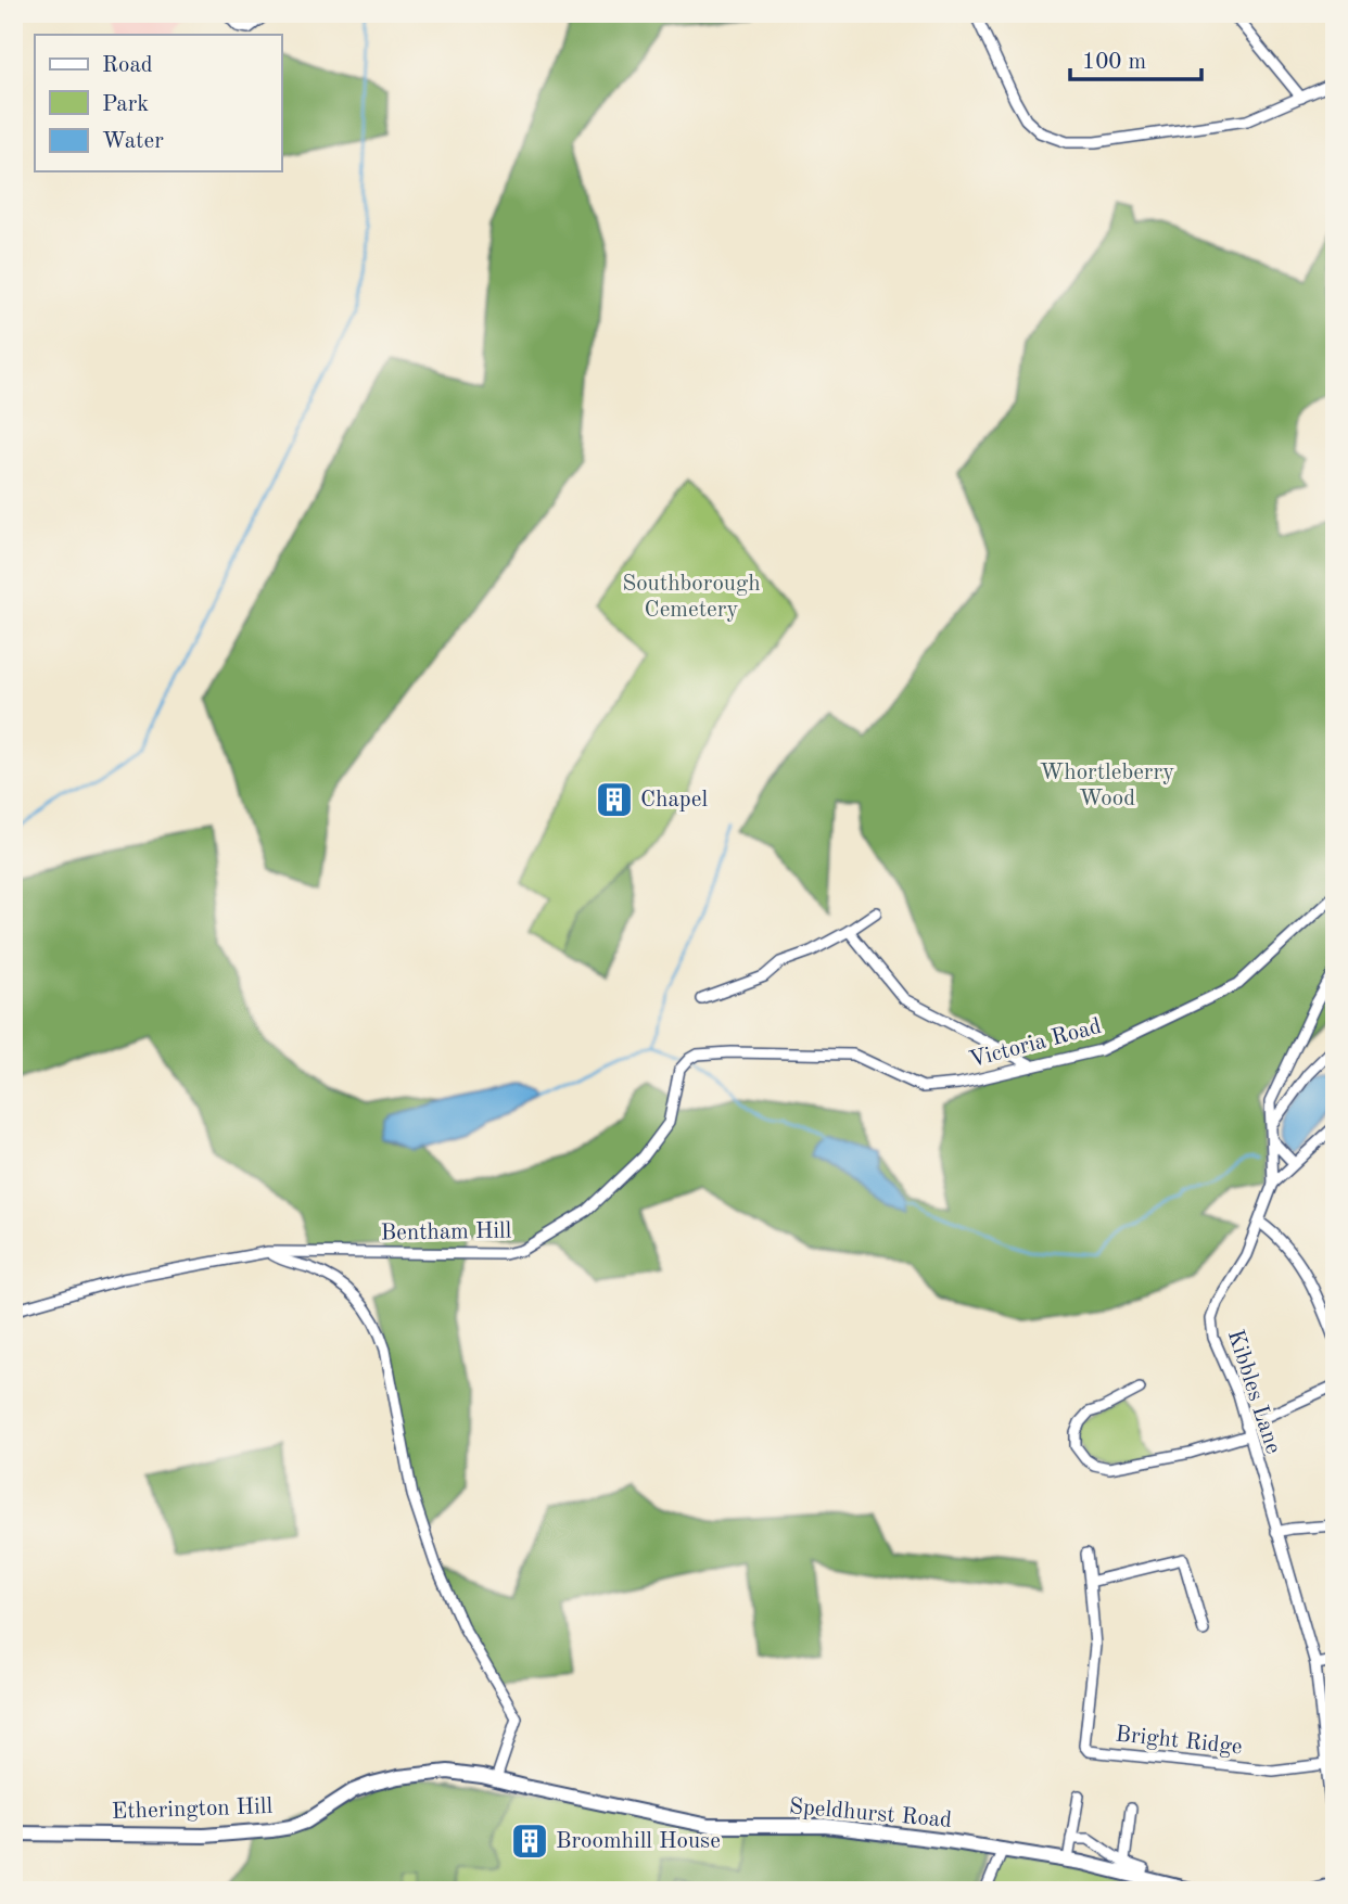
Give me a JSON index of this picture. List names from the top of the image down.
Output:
{
  "streets": {
    "street": [
      "Victoria Road",
      "Bentham Hill",
      "Kibbles Lane",
      "Bright Ridge",
      "Etherington Hill",
      "Speldhurst Road"
    ]
  },
  "crossings": [
    ["Victoria Road", "Bentham Hill"],
    ["Kibbles Lane", "Bright Ridge"],
    ["Etherington Hill", "Speldhurst Road"]
  ],
  "parks": ["Southborough Cemetery", "Whortleberry Wood"],
  "places": {
    "building": ["Chapel", "Broomhill House"]
  },
  "legend": ["Road", "Park", "Water"],
  "scale_bar": "100 m"
}
